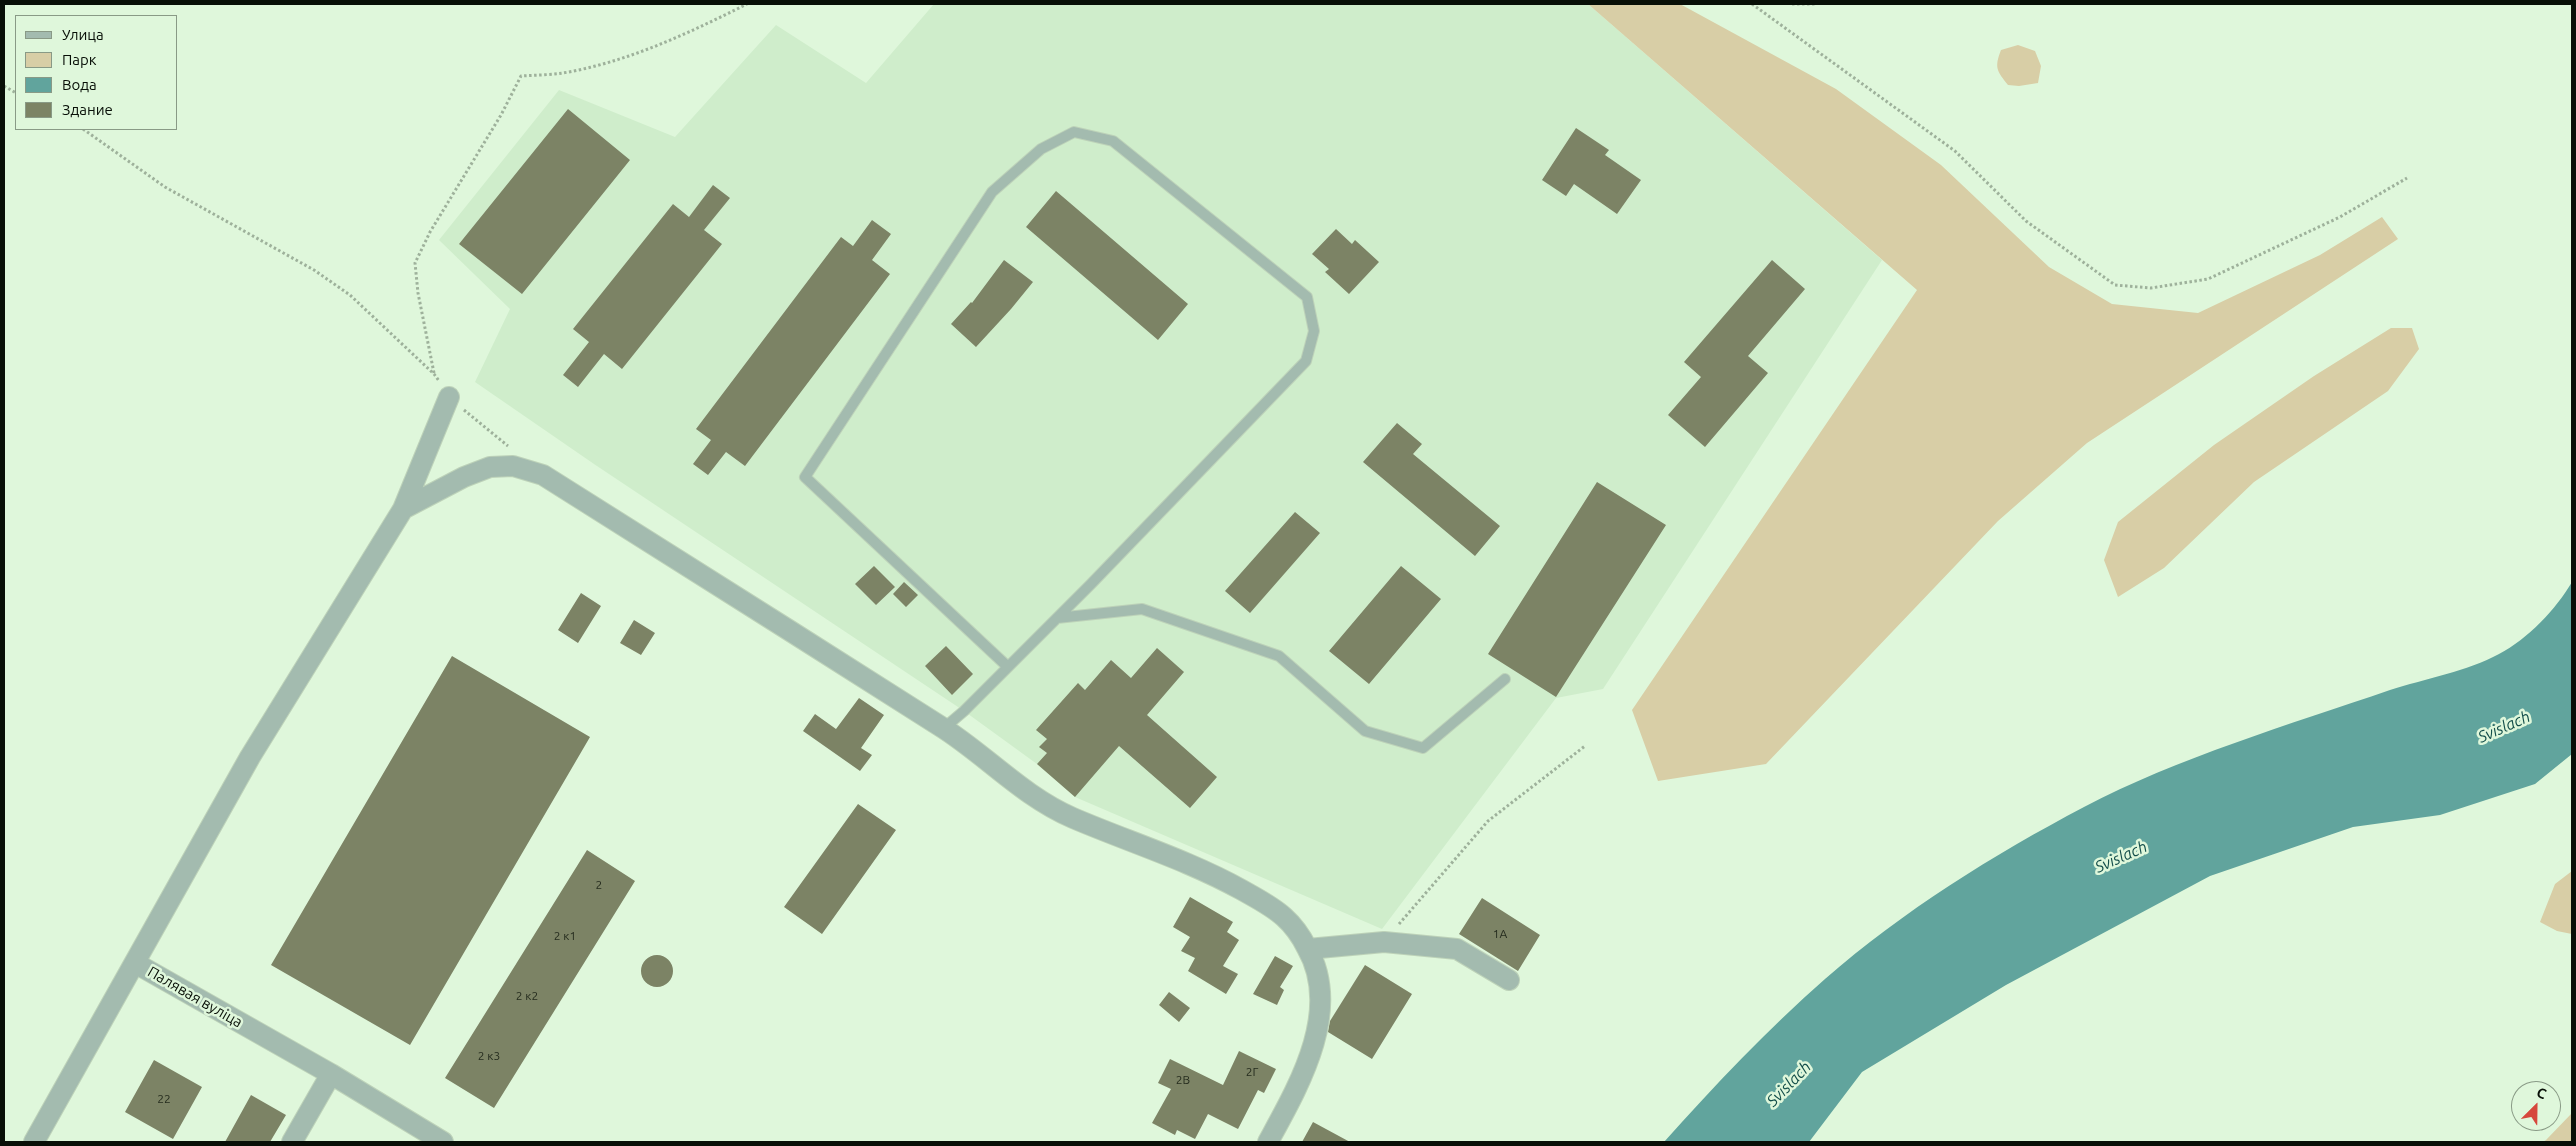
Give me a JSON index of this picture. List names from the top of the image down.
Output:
{
  "streets": {
    "street": ["Палявая вуліца"]
  },
  "water": ["Svislach"],
  "house_numbers": [
    "2",
    "1А",
    "2 к1",
    "2 к2",
    "2 к3",
    "2Г",
    "2В",
    "22"
  ],
  "legend": [
    "Улица",
    "Парк",
    "Вода",
    "Здание"
  ],
  "north": "top right"
}
